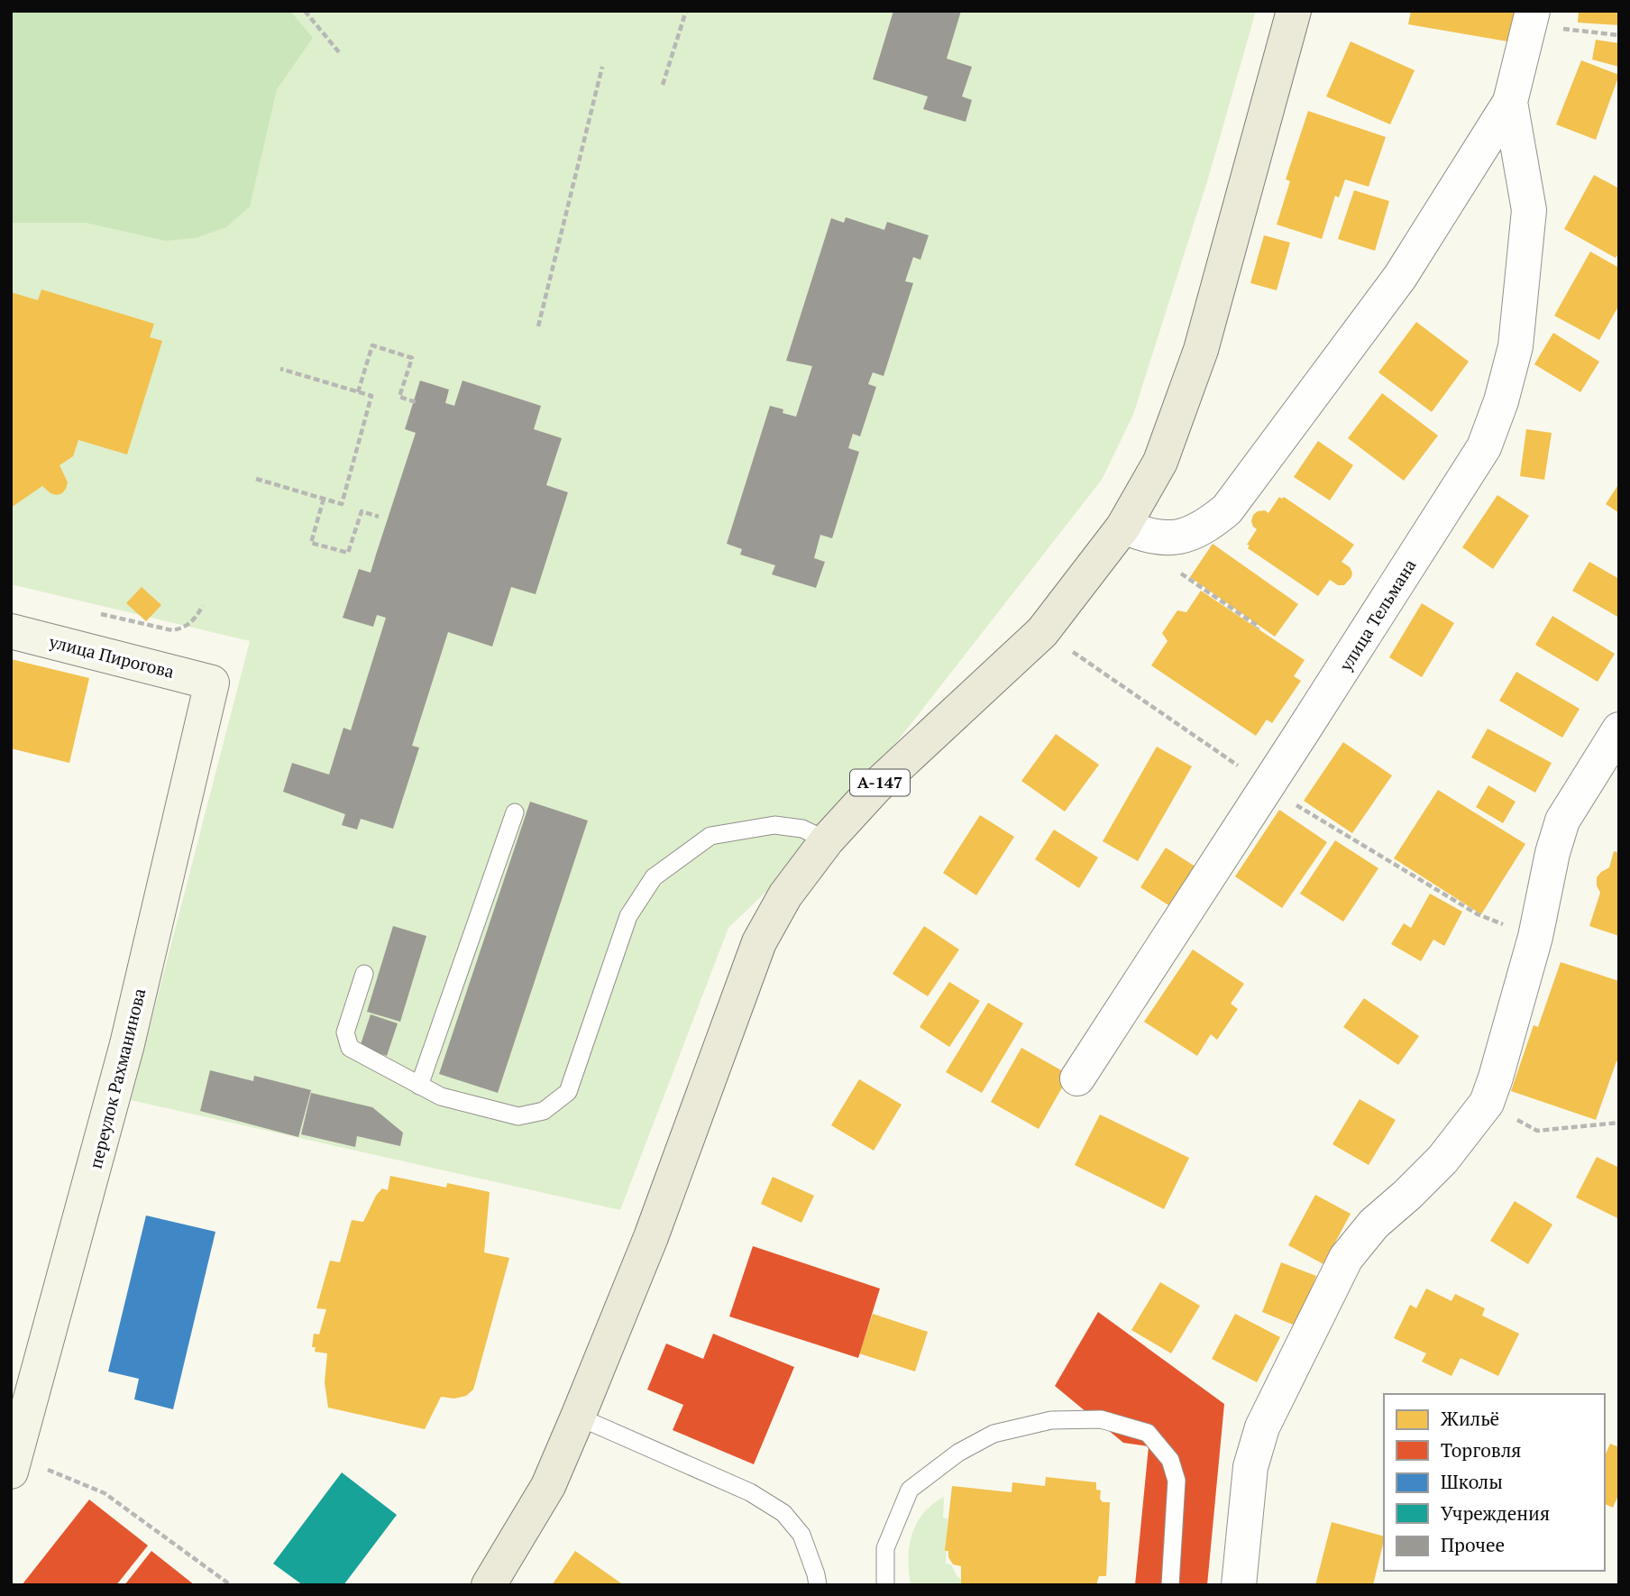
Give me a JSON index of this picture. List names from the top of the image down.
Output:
{
  "streets": {
    "main road": ["А-147"],
    "street": ["улица Тельмана", "улица Пирогова", "переулок Рахманинова"]
  },
  "crossings": [
    ["улица Тельмана", "А-147"],
    ["улица Пирогова", "переулок Рахманинова"]
  ],
  "legend": [
    "Жильё",
    "Торговля",
    "Школы",
    "Учреждения",
    "Прочее"
  ]
}
